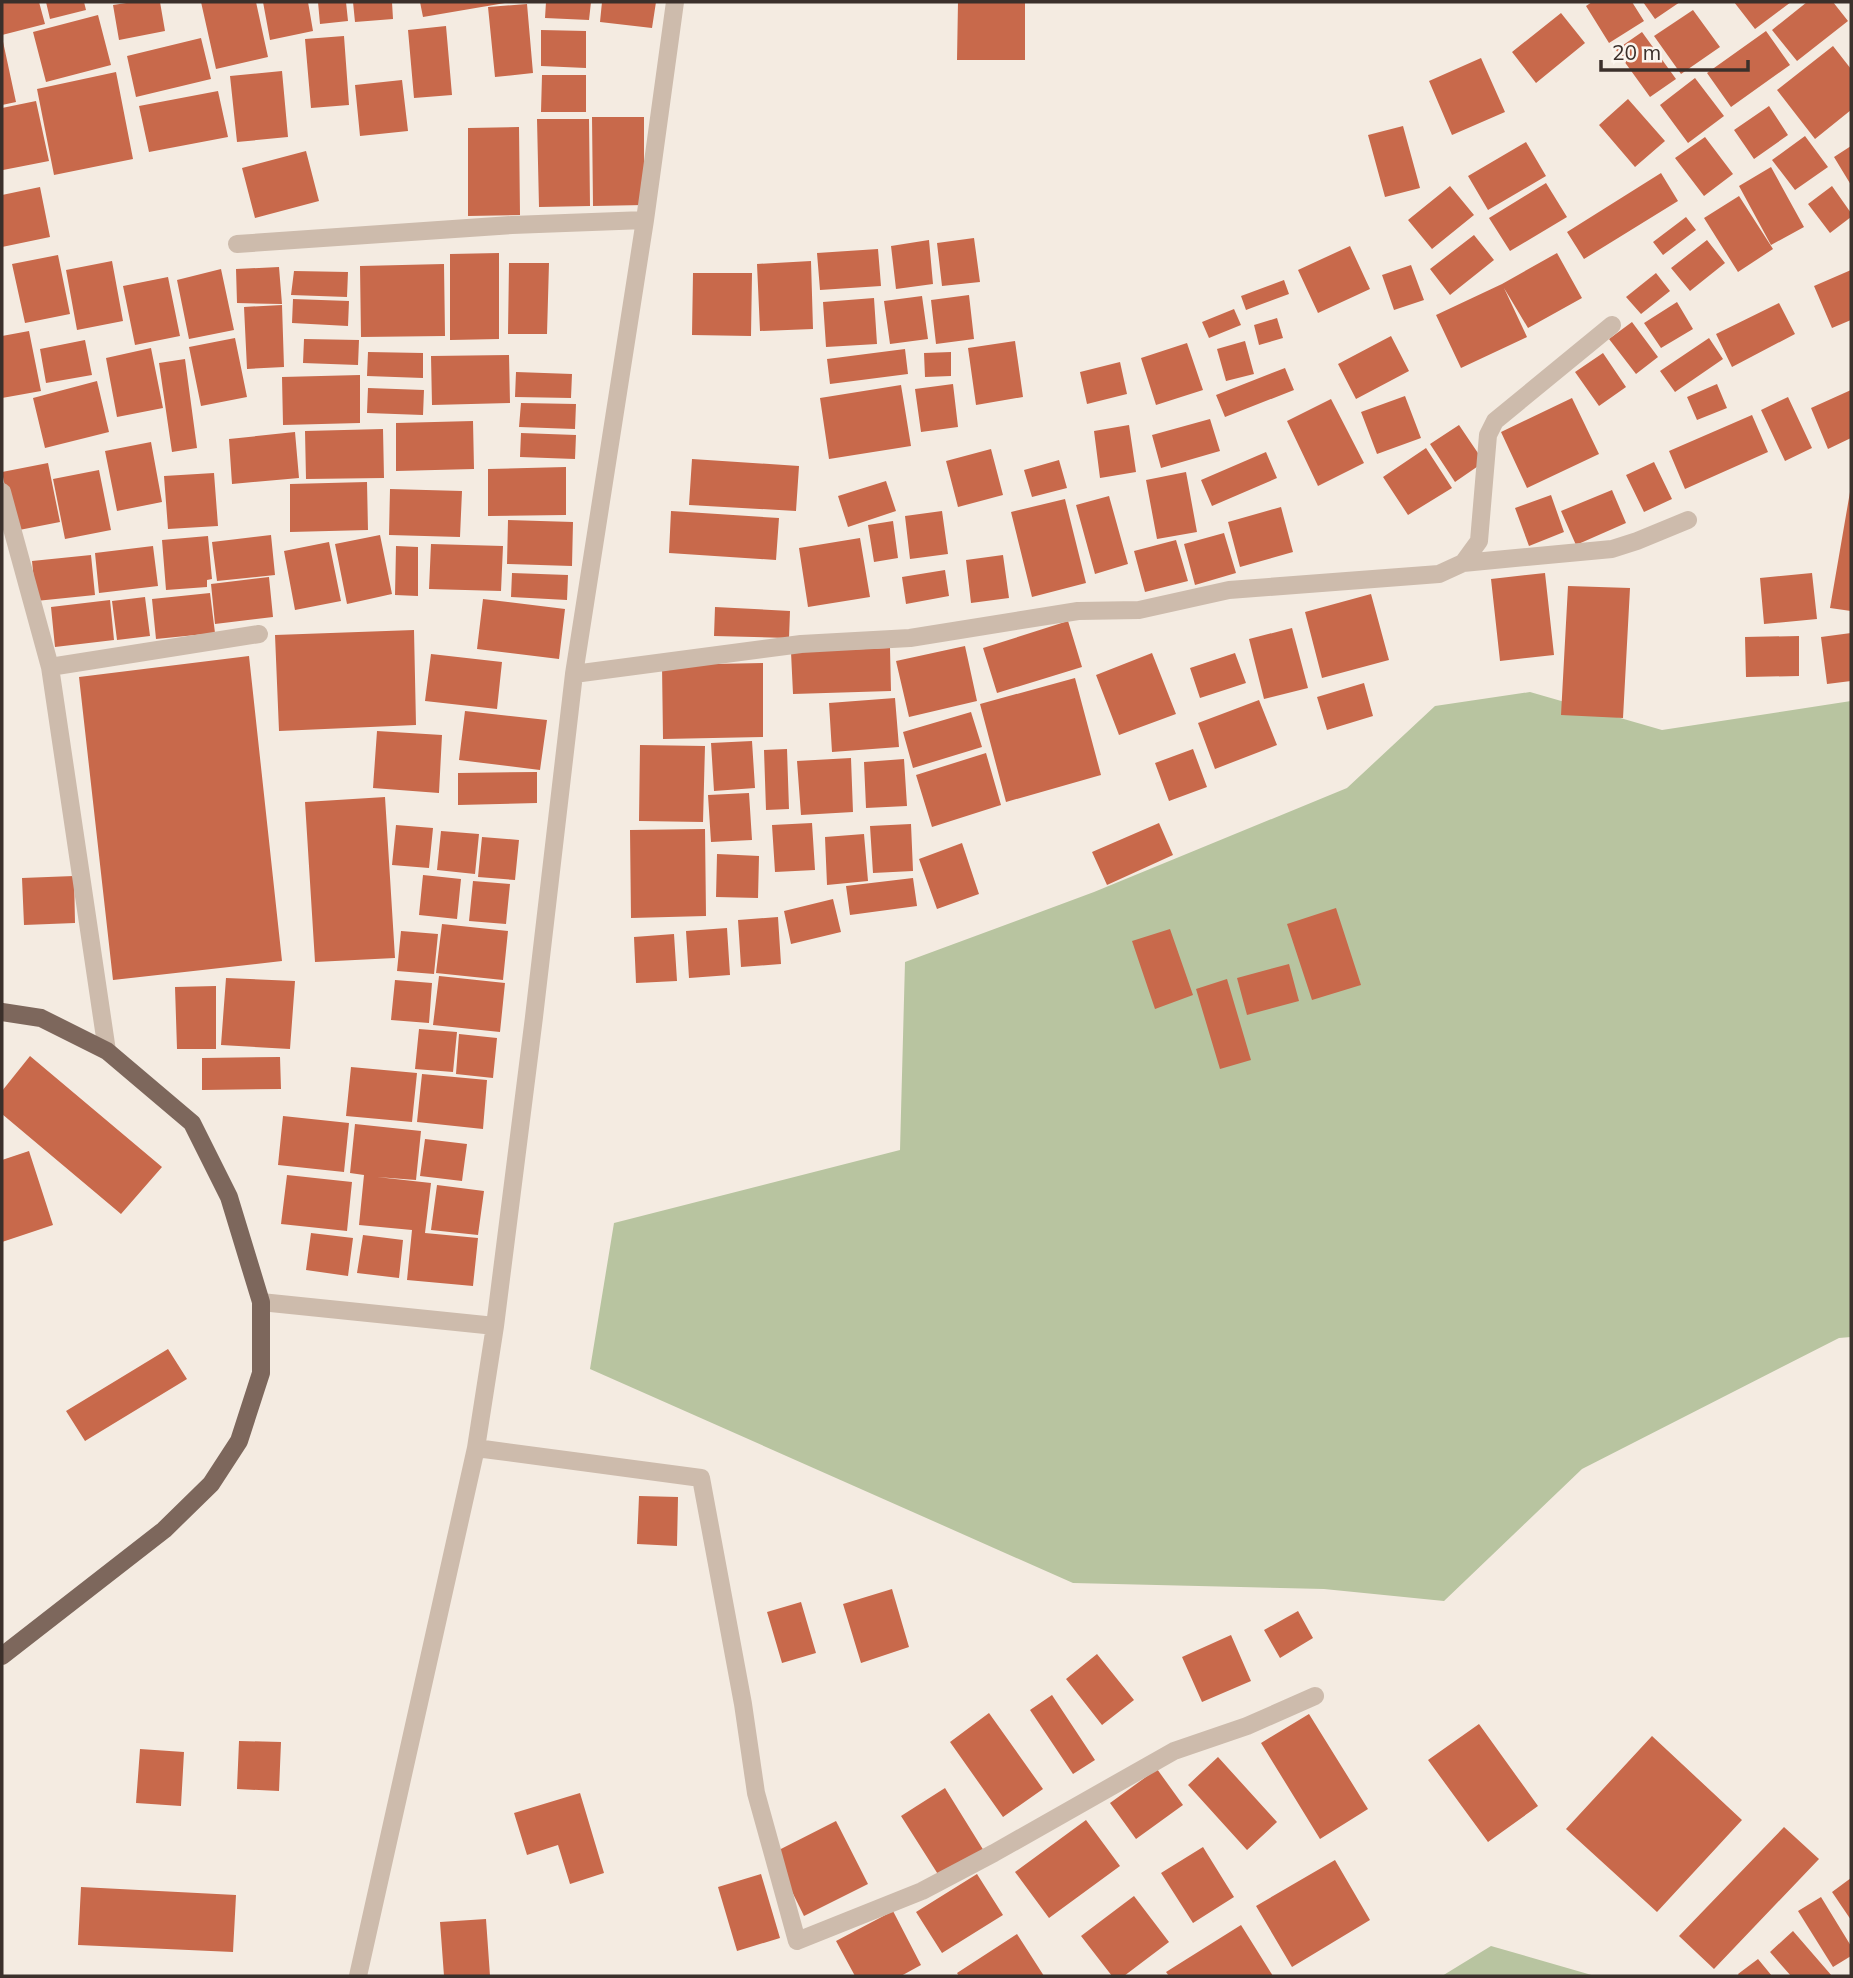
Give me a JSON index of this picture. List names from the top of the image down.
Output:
{
  "scale_bar": "20 m"
}
